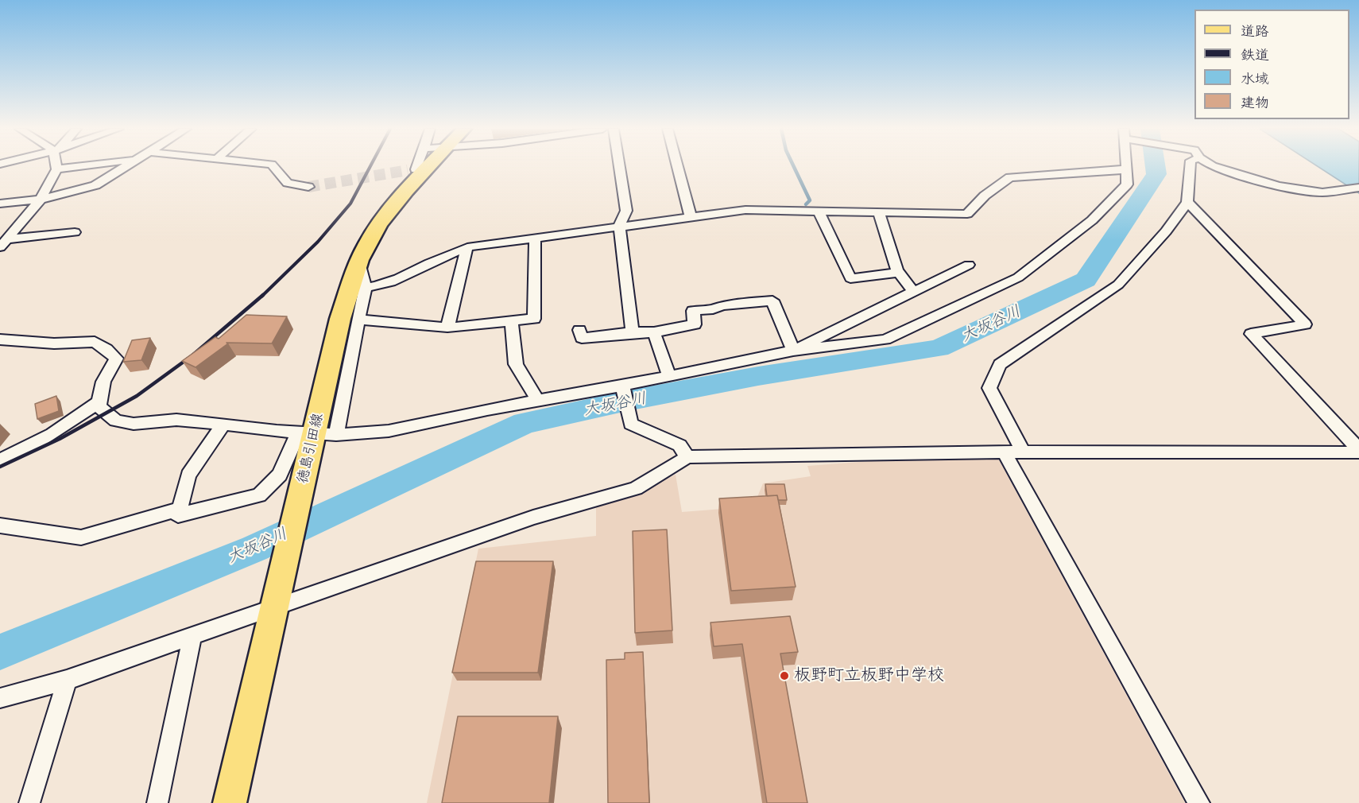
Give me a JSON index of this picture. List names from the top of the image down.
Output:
{
  "streets": {
    "main road": ["徳島引田線"]
  },
  "water": ["大坂谷川"],
  "places": ["板野町立板野中学校"],
  "legend": [
    "道路",
    "鉄道",
    "水域",
    "建物"
  ]
}
